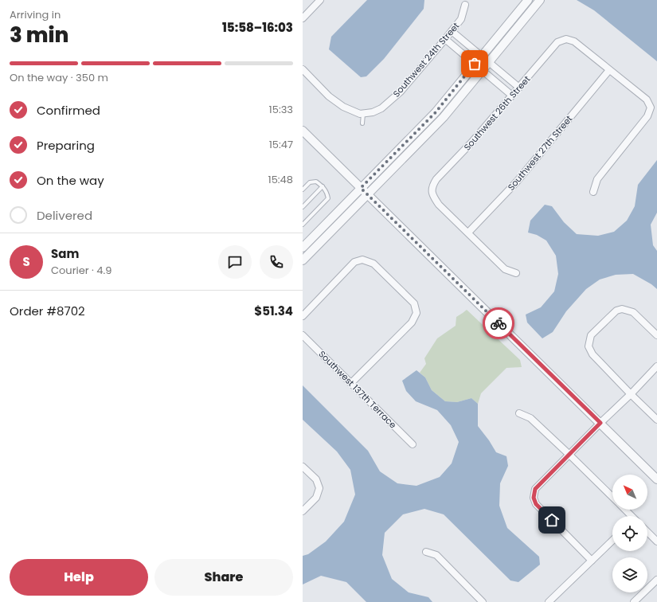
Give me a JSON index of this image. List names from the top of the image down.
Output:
{
  "streets": {
    "street": [
      "Southwest 24th Street",
      "Southwest 26th Street",
      "Southwest 27th Street",
      "Southwest 137th Terrace"
    ]
  },
  "crossings": [
    ["Southwest 26th Street", "Southwest 27th Street"]
  ],
  "north": "top left",
  "page": {
    "heading": ["3 min", "Arriving in", "15:58–16:03"],
    "panel": [
      "Sam",
      "Courier · 4.9",
      "Order #8702",
      "$51.34"
    ],
    "bar": "On the way · 350 m",
    "list": [
      ["Confirmed", "15:33"],
      ["Preparing", "15:47"],
      ["On the way", "15:48"],
      "Delivered"
    ],
    "round": "S",
    "buttons": ["Help", "Share"]
  }
}
